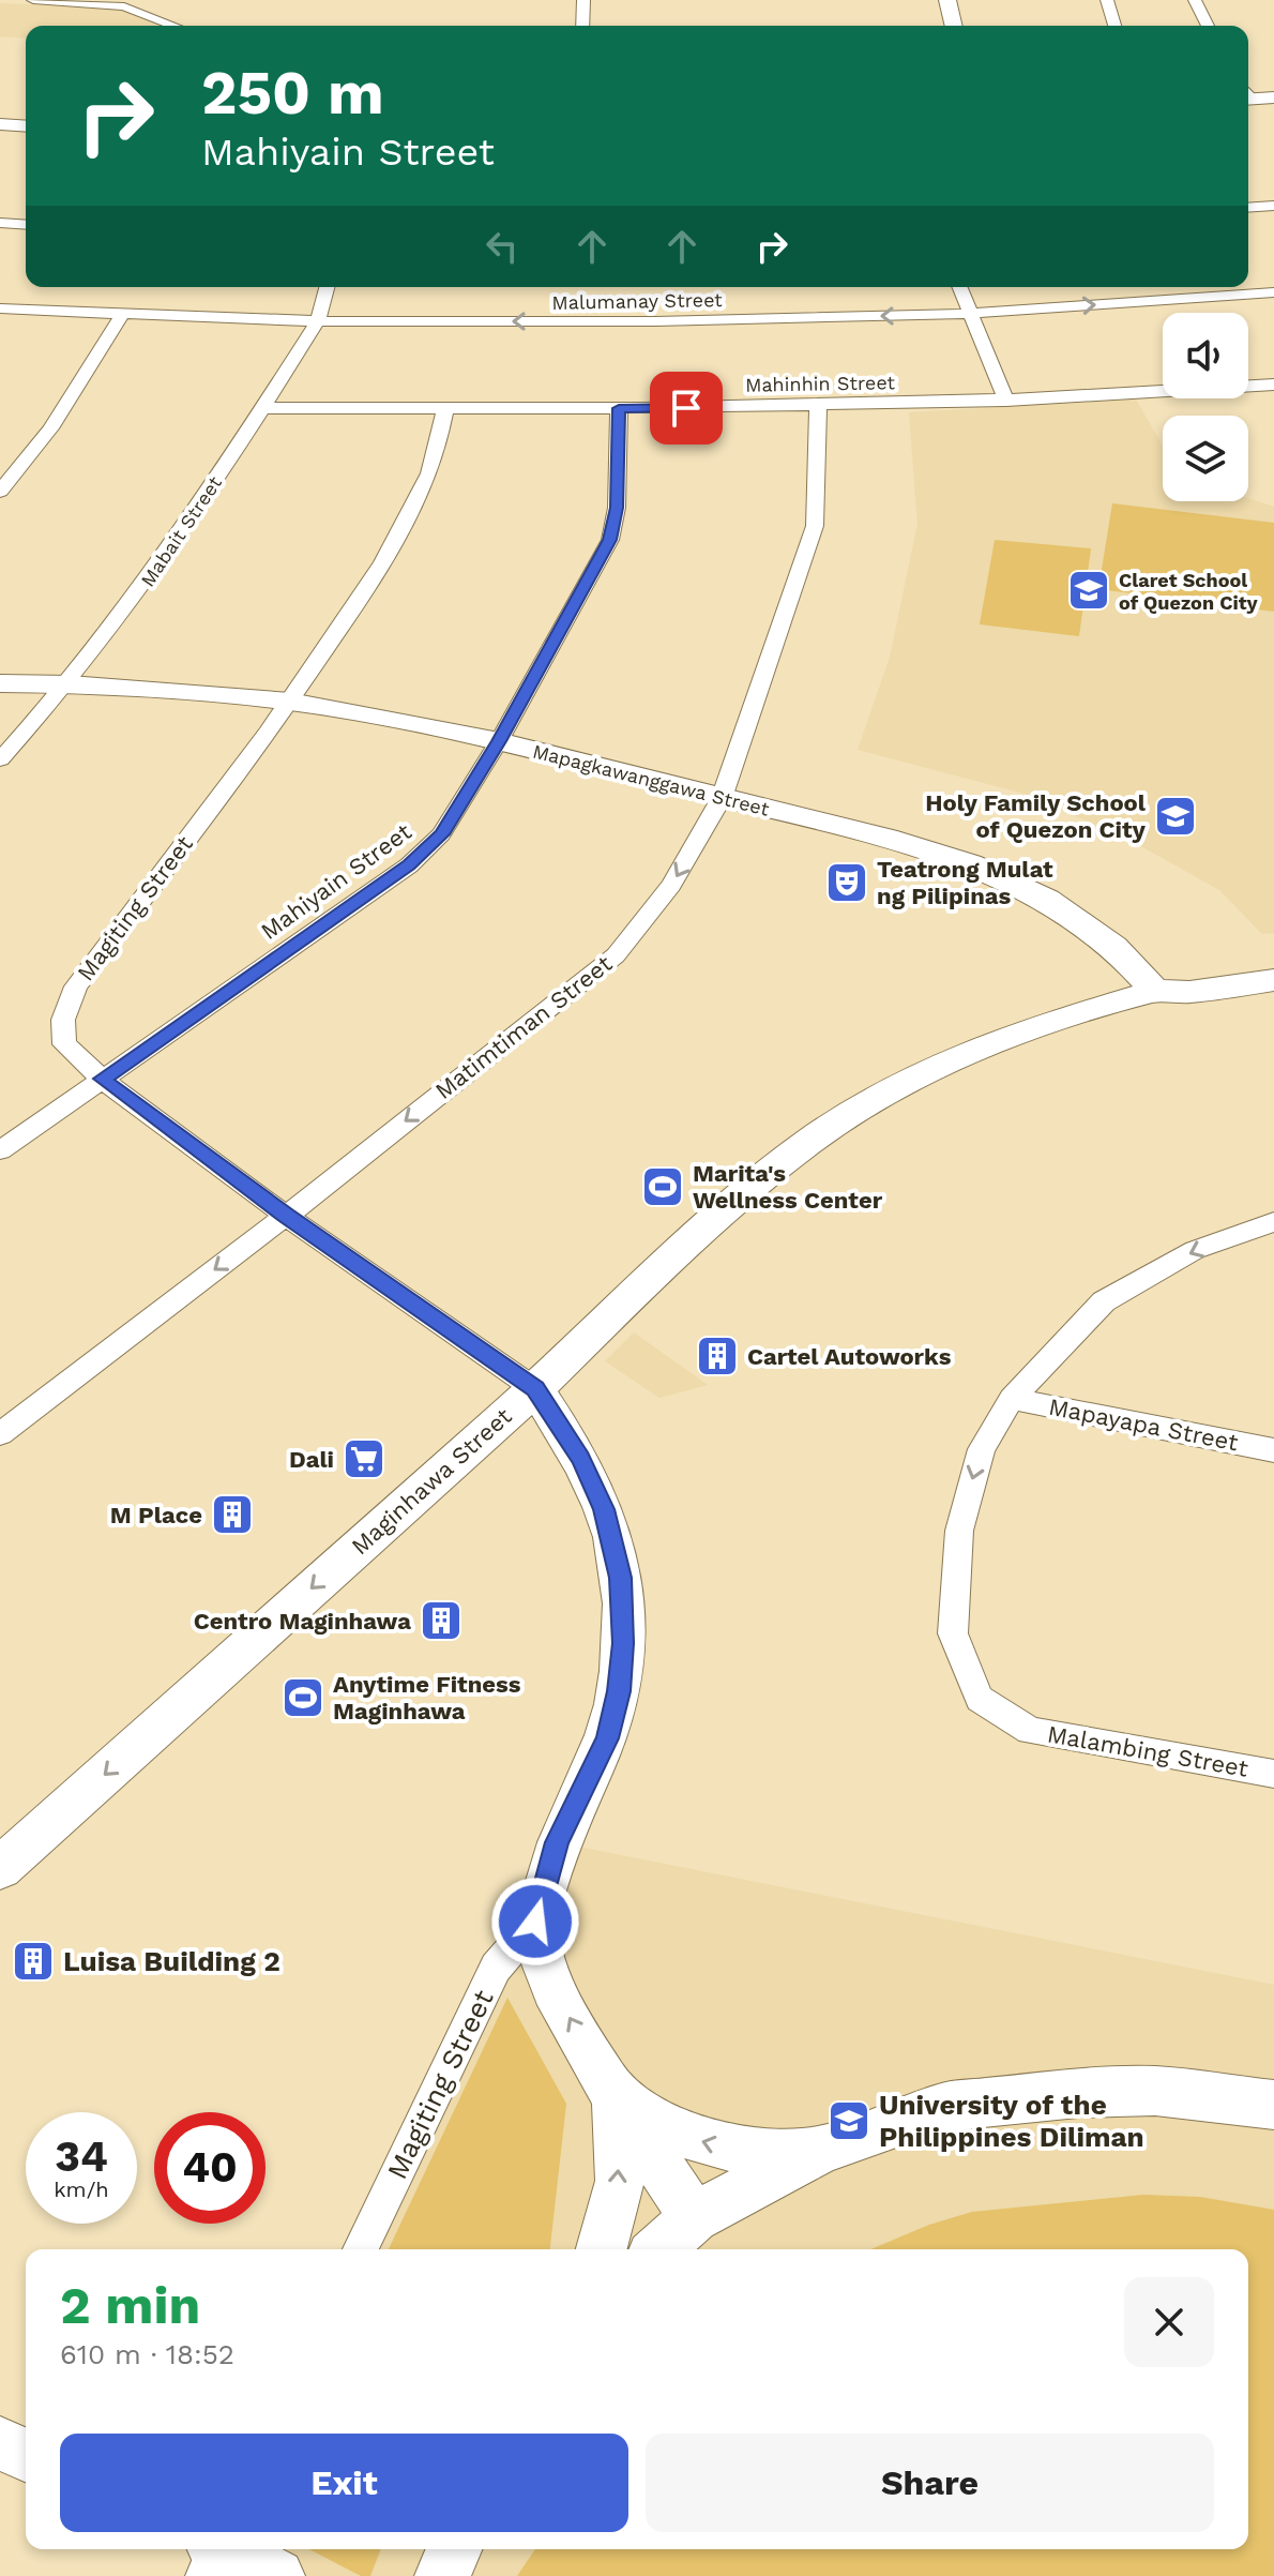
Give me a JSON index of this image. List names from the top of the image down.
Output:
{
  "streets": {
    "street": [
      "Malumanay Street",
      "Mahinhin Street",
      "Mabait Street",
      "Mapagkawanggawa Street",
      "Mahiyain Street",
      "Magiting Street",
      "Matimtiman Street",
      "Mapayapa Street",
      "Maginhawa Street",
      "Malambing Street"
    ]
  },
  "crossings": [
    ["Malumanay Street", "Mabait Street"],
    ["Mahinhin Street", "Mabait Street"],
    ["Mahinhin Street", "Mahiyain Street"],
    ["Mahinhin Street", "Magiting Street"],
    ["Mahinhin Street", "Matimtiman Street"],
    ["Mabait Street", "Mapagkawanggawa Street"],
    ["Mapagkawanggawa Street", "Mahiyain Street"],
    ["Mapagkawanggawa Street", "Magiting Street"],
    ["Mapagkawanggawa Street", "Matimtiman Street"],
    ["Mapagkawanggawa Street", "Maginhawa Street"],
    ["Mahiyain Street", "Magiting Street"],
    ["Magiting Street", "Matimtiman Street"],
    ["Magiting Street", "Maginhawa Street"],
    ["Mapayapa Street", "Malambing Street"]
  ],
  "one_way": ["Matimtiman Street", "Maginhawa Street"],
  "places": {
    "school or university": ["Claret School of Quezon City", "Holy Family School of Quezon City", "University of the Philippines Diliman"],
    "theatre": ["Teatrong Mulat ng Pilipinas"],
    "sports": ["Marita's Wellness Center", "Anytime Fitness Maginhawa"],
    "building": [
      "Cartel Autoworks",
      "M Place",
      "Centro Maginhawa",
      "Luisa Building 2"
    ],
    "supermarket": ["Dali"]
  },
  "page": {
    "turn": ["250 m", "Mahiyain Street"],
    "speed": "34 km/h",
    "limit": "40",
    "heading": ["2 min", "610 m · 18:52"],
    "buttons": ["Exit", "Share"]
  }
}
